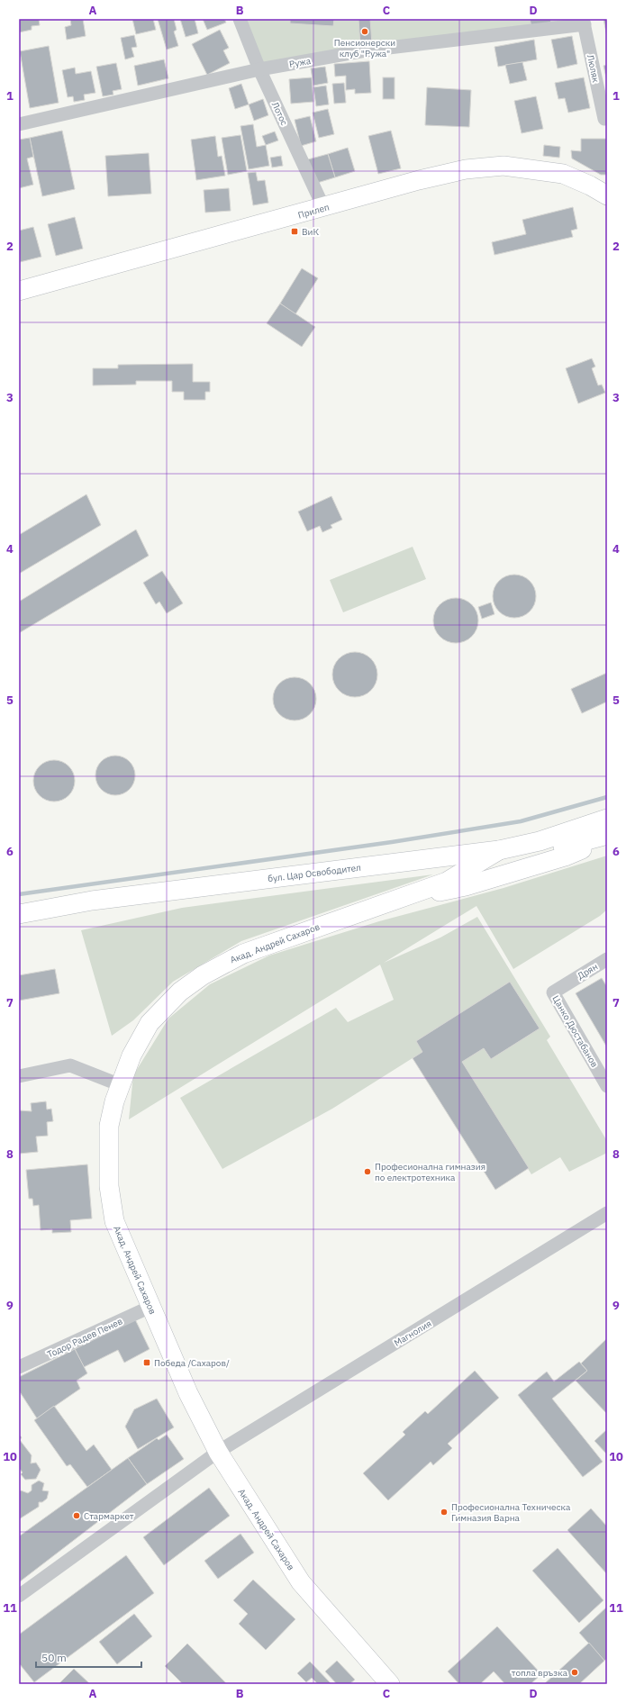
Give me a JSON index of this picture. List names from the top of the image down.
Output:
{
  "streets": {
    "street": [
      "Ружа",
      "Люляк",
      "Лотос",
      "Прилеп",
      "бул. Цар Освободител",
      "Акад. Андрей Сахаров",
      "Дрян",
      "Цанко Дюстабанов",
      "Магнолия",
      "Тодор Радев Пенев"
    ]
  },
  "crossings": [
    ["Ружа", "Люляк"],
    ["Ружа", "Лотос"],
    ["Лотос", "Прилеп"],
    ["Акад. Андрей Сахаров", "Магнолия"],
    ["Акад. Андрей Сахаров", "Тодор Радев Пенев"],
    ["Дрян", "Цанко Дюстабанов"]
  ],
  "places": {
    "other": [
      "Пенсионерски клуб \"Ружа\"",
      "Професионална гимназия по електротехника",
      "Професионална Техническа Гимназия Варна",
      "Стармаркет",
      "топла връзка"
    ],
    "transit": ["ВиК", "Победа /Сахаров/"]
  },
  "scale_bar": "50 m",
  "grid": {
    "columns": [
      "A",
      "B",
      "C",
      "D"
    ],
    "rows": [
      "1",
      "2",
      "3",
      "4",
      "5",
      "6",
      "7",
      "8",
      "9",
      "10",
      "11"
    ]
  }
}
